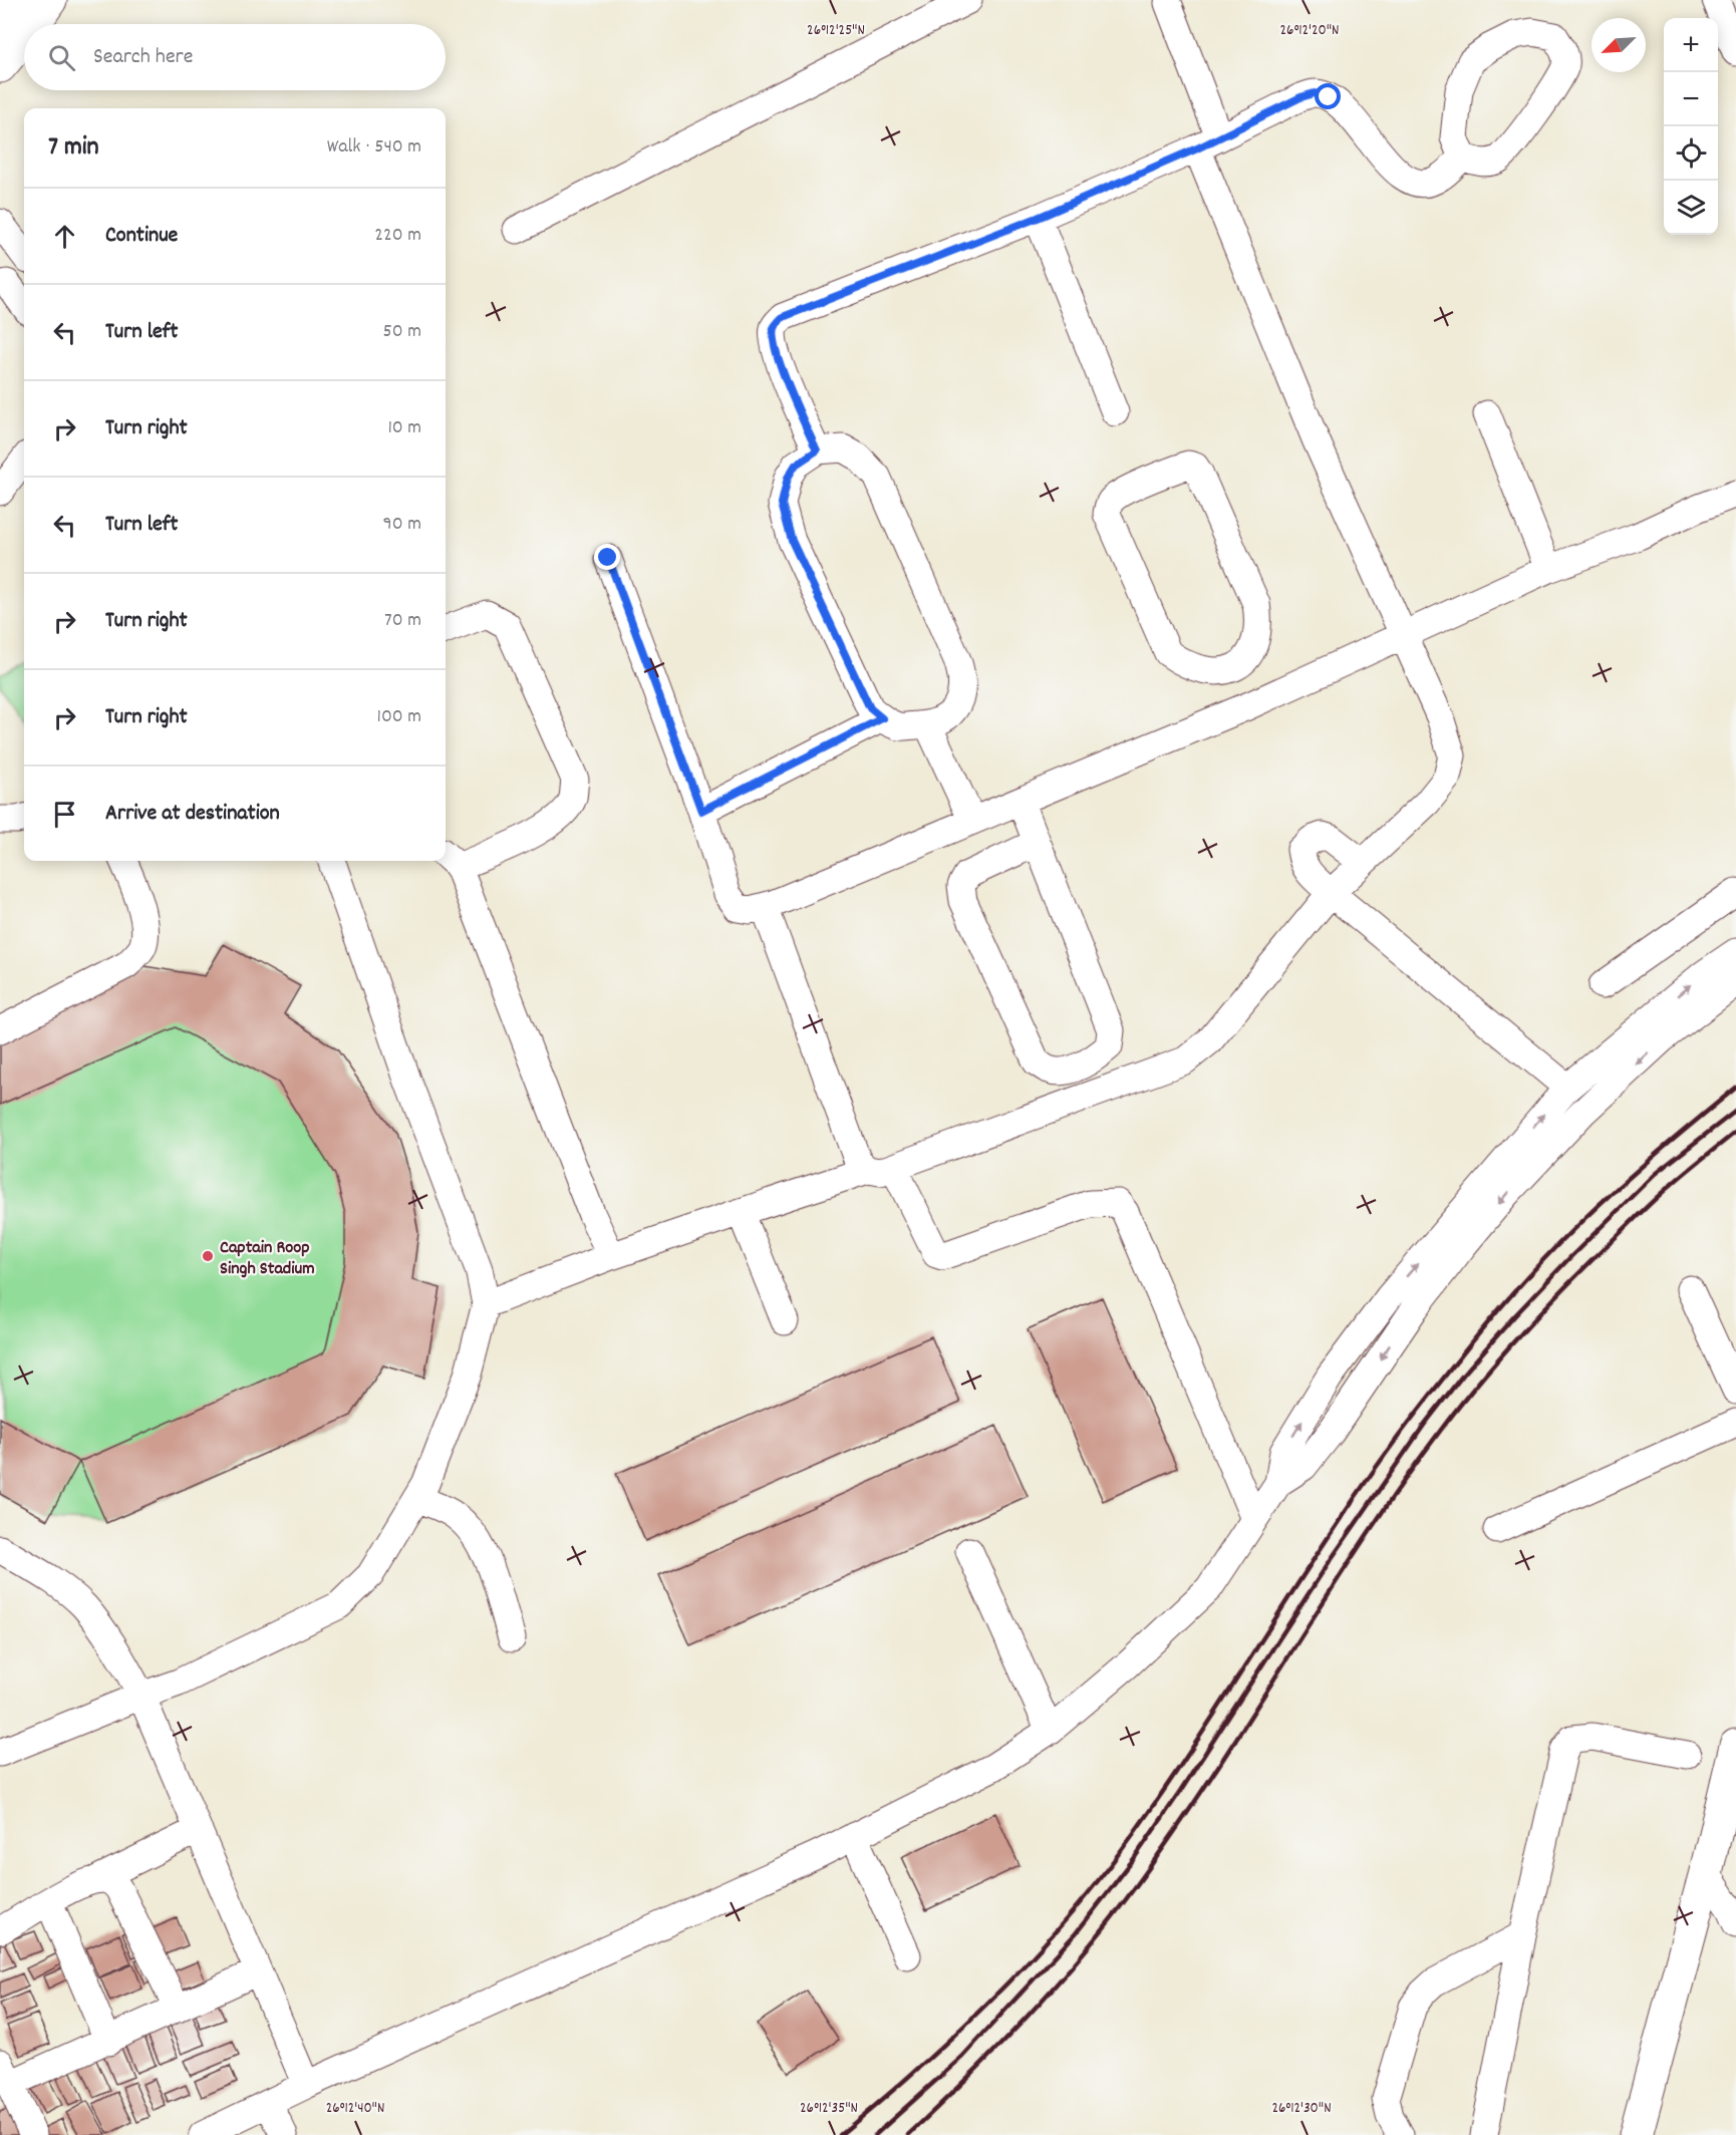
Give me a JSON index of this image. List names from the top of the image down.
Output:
{
  "places": ["Captain Roop Singh Stadium"],
  "north": "bottom left",
  "page": {
    "map_buttons": ["+", "−"],
    "search": "Search here",
    "heading": ["7 min", "Walk · 540 m"],
    "list": [
      ["Continue", "220 m"],
      ["Turn left", "50 m"],
      ["Turn right", "10 m"],
      ["Turn left", "90 m"],
      ["Turn right", "70 m"],
      ["Turn right", "100 m"],
      "Arrive at destination"
    ]
  },
  "coordinates": [
    "26°12'25\"N",
    "26°12'20\"N",
    "26°12'40\"N",
    "26°12'35\"N",
    "26°12'30\"N"
  ]
}
